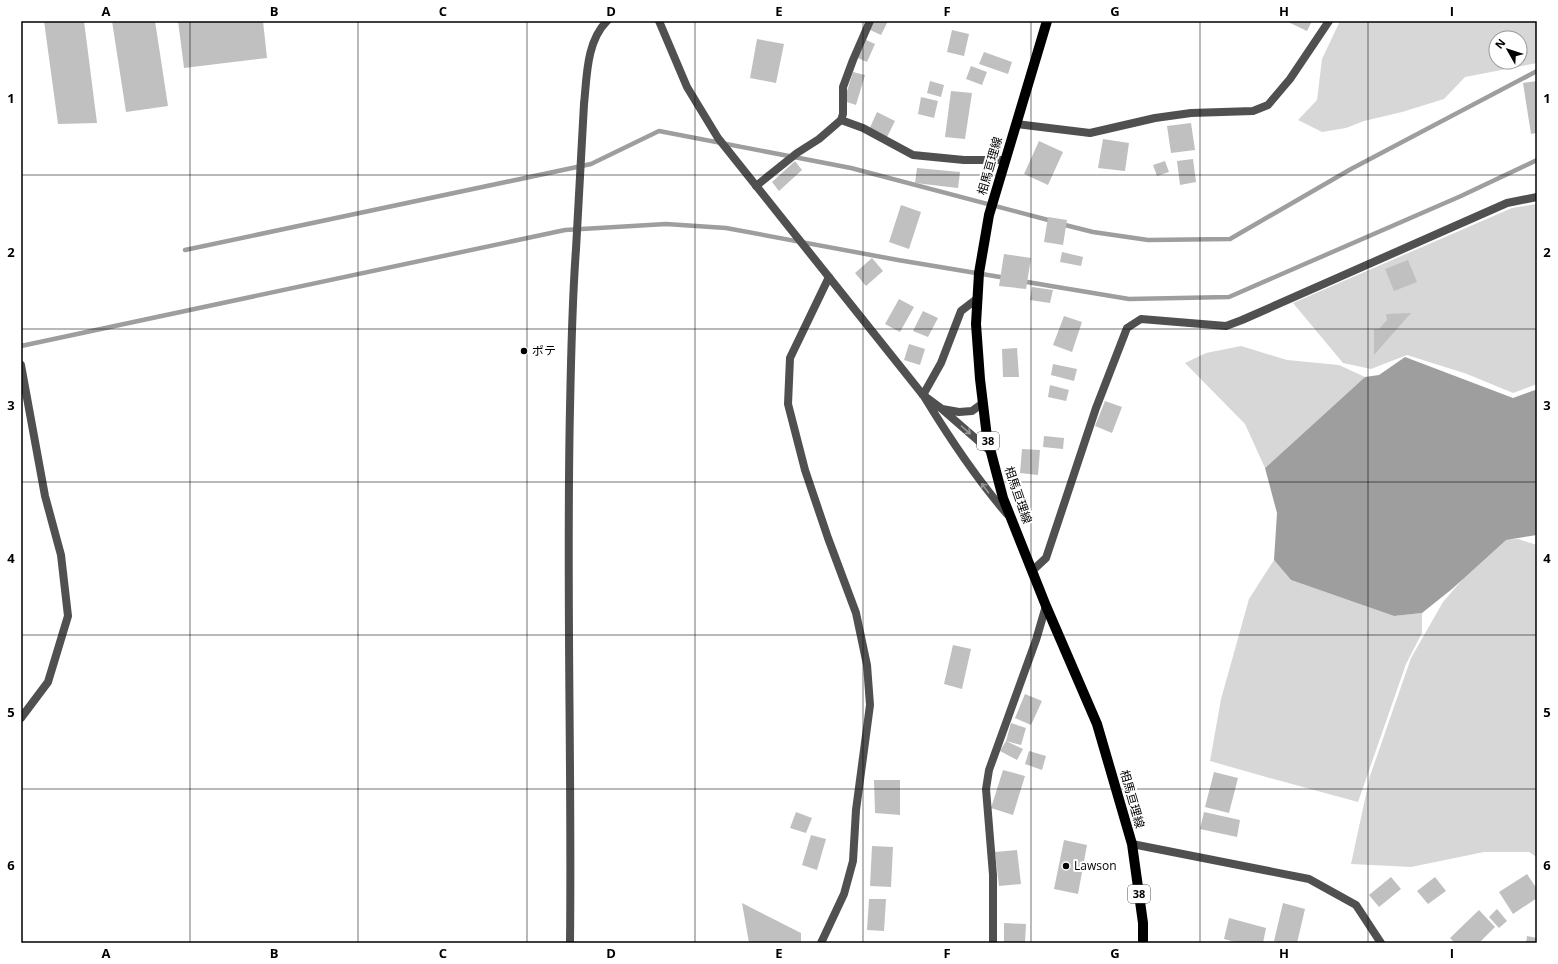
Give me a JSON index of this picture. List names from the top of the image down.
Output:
{
  "streets": {
    "main road": ["相馬亘理線", "38"]
  },
  "places": ["ポテ", "Lawson"],
  "north": "top left",
  "grid": {
    "columns": [
      "A",
      "B",
      "C",
      "D",
      "E",
      "F",
      "G",
      "H",
      "I"
    ],
    "rows": [
      "1",
      "2",
      "3",
      "4",
      "5",
      "6"
    ]
  }
}
